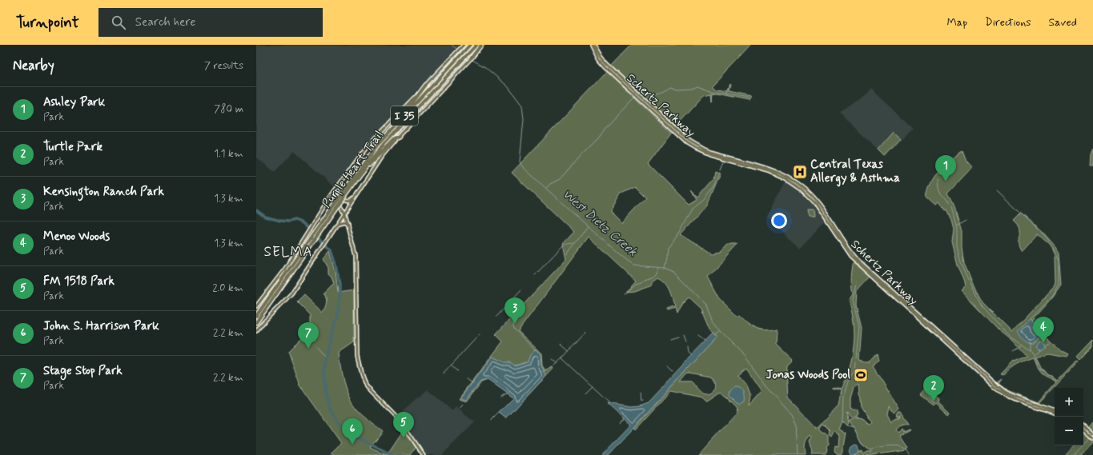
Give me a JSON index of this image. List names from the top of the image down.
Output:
{
  "streets": {
    "highway": ["I 35", "Purple Heart Trail"],
    "main road": ["Schertz Parkway"]
  },
  "crossings": [
    ["I 35", "Purple Heart Trail"]
  ],
  "districts": ["SELMA"],
  "water": ["West Dietz Creek"],
  "places": {
    "hospital": ["Central Texas Allergy & Asthma"],
    "sports": ["Jonas Woods Pool"]
  },
  "page": {
    "header": "Turnpoint",
    "search": "Search here",
    "nav": ["Map", "Directions", "Saved"],
    "heading": ["Nearby", "7 results"],
    "list": [
      {
        "mark": "1",
        "name": "Ashley Park",
        "note": "Park",
        "value": "780 m"
      },
      {
        "mark": "2",
        "name": "Turtle Park",
        "note": "Park",
        "value": "1.1 km"
      },
      {
        "mark": "3",
        "name": "Kensington Ranch Park",
        "note": "Park",
        "value": "1.3 km"
      },
      {
        "mark": "4",
        "name": "Menoo Woods",
        "note": "Park",
        "value": "1.3 km"
      },
      {
        "mark": "5",
        "name": "FM 1518 Park",
        "note": "Park",
        "value": "2.0 km"
      },
      {
        "mark": "6",
        "name": "John S. Harrison Park",
        "note": "Park",
        "value": "2.2 km"
      },
      {
        "mark": "7",
        "name": "Stage Stop Park",
        "note": "Park",
        "value": "2.2 km"
      }
    ],
    "pins": [
      "1",
      "3",
      "4",
      "7",
      "2",
      "5",
      "6"
    ],
    "map_buttons": ["+", "−"]
  }
}
